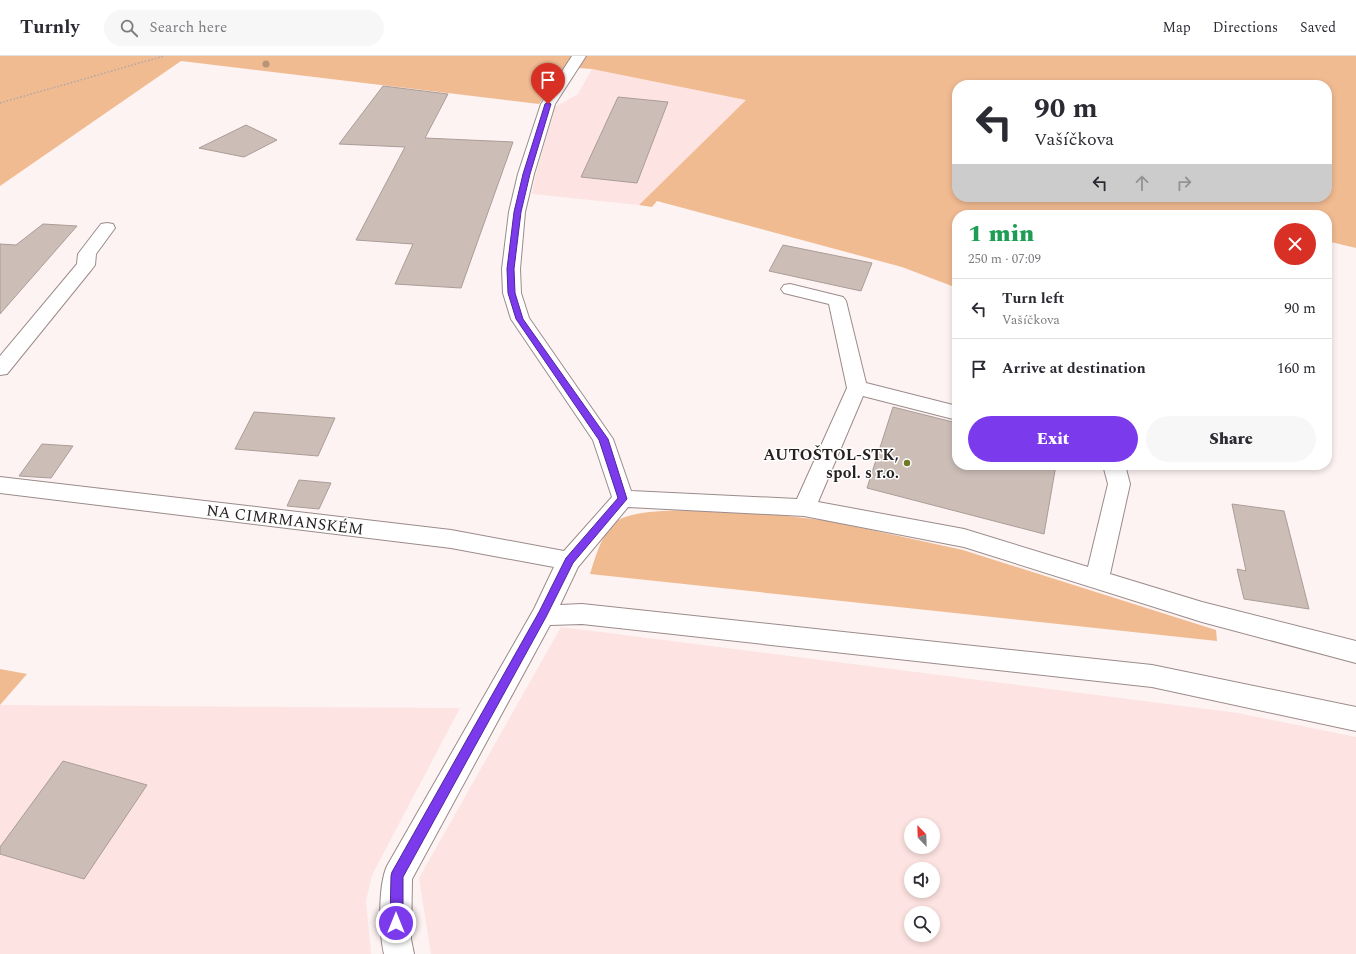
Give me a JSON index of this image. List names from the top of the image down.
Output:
{
  "streets": {
    "street": ["NA CIMRMANSKÉM"]
  },
  "places": ["AUTOŠTOL-STK, spol. s r.o."],
  "north": "top left",
  "page": {
    "header": "Turnly",
    "search": "Search here",
    "nav": ["Map", "Directions", "Saved"],
    "turn": ["90 m", "Vašíčkova"],
    "heading": ["1 min", "250 m · 07:09"],
    "list": [
      {
        "name": "Turn left",
        "note": "Vašíčkova",
        "value": "90 m"
      },
      {
        "name": "Arrive at destination",
        "value": "160 m"
      }
    ],
    "buttons": ["Exit", "Share"]
  }
}
